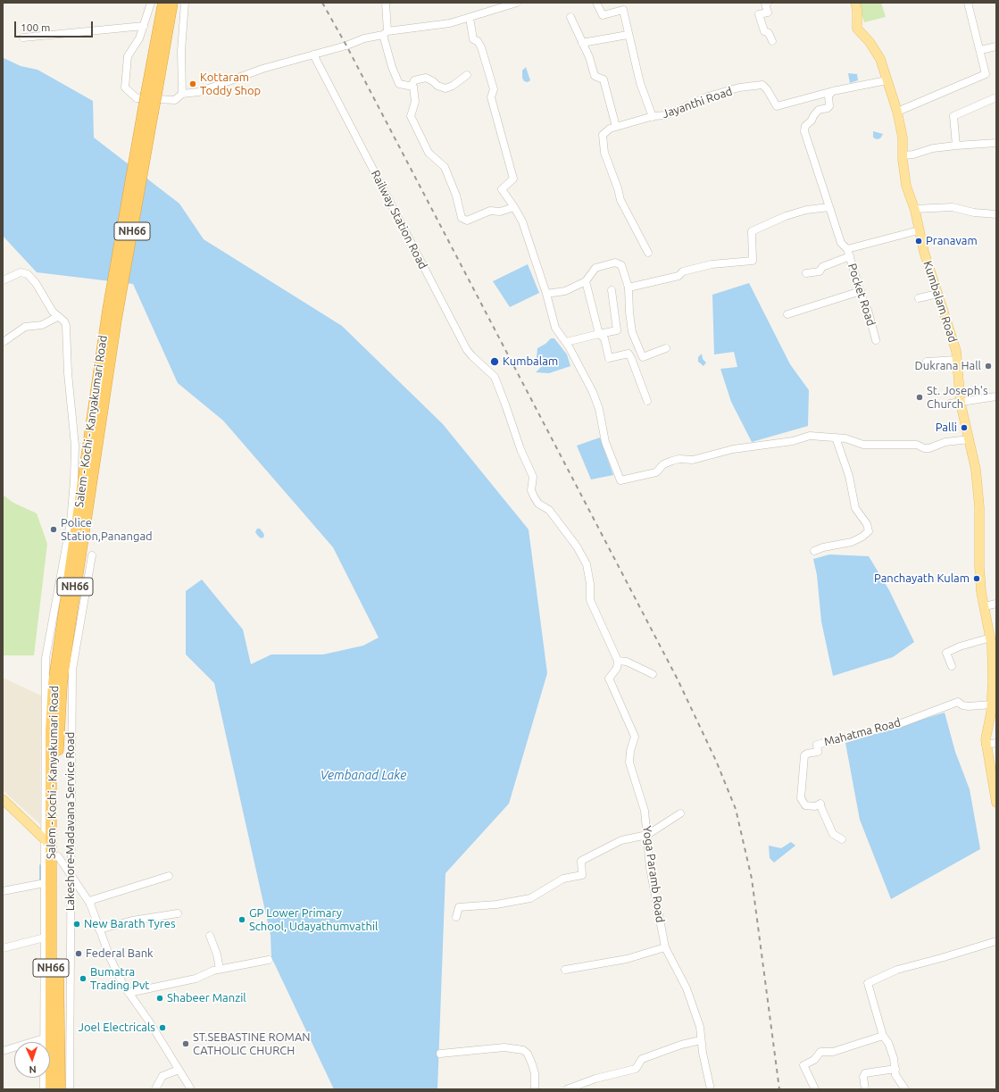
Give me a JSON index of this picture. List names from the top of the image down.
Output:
{
  "streets": {
    "highway": ["NH66", "Salem - Kochi - Kanyakumari Road"],
    "main road": ["Kumbalam Road"],
    "street": [
      "Jayanthi Road",
      "Railway Station Road",
      "Pocket Road",
      "Mahatma Road",
      "Lakeshore-Madavana Service Road",
      "Yoga Paramb Road"
    ]
  },
  "crossings": [
    ["Jayanthi Road", "Pocket Road"],
    ["Jayanthi Road", "Kumbalam Road"],
    ["Railway Station Road", "Yoga Paramb Road"],
    ["NH66", "Salem - Kochi - Kanyakumari Road"],
    ["Kumbalam Road", "Mahatma Road"]
  ],
  "water": ["Vembanad Lake"],
  "places": [
    "Kottaram Toddy Shop",
    "Pranavam",
    "Kumbalam",
    "Dukrana Hall",
    "St. Joseph's Church",
    "Palli",
    "Police Station,Panangad",
    "Panchayath Kulam",
    "GP Lower Primary School, Udayathumvathil",
    "New Barath Tyres",
    "Federal Bank",
    "Bumatra Trading Pvt",
    "Shabeer Manzil",
    "Joel Electricals",
    "ST.SEBASTINE ROMAN CATHOLIC CHURCH"
  ],
  "scale_bar": "100 m",
  "north": "bottom"
}
